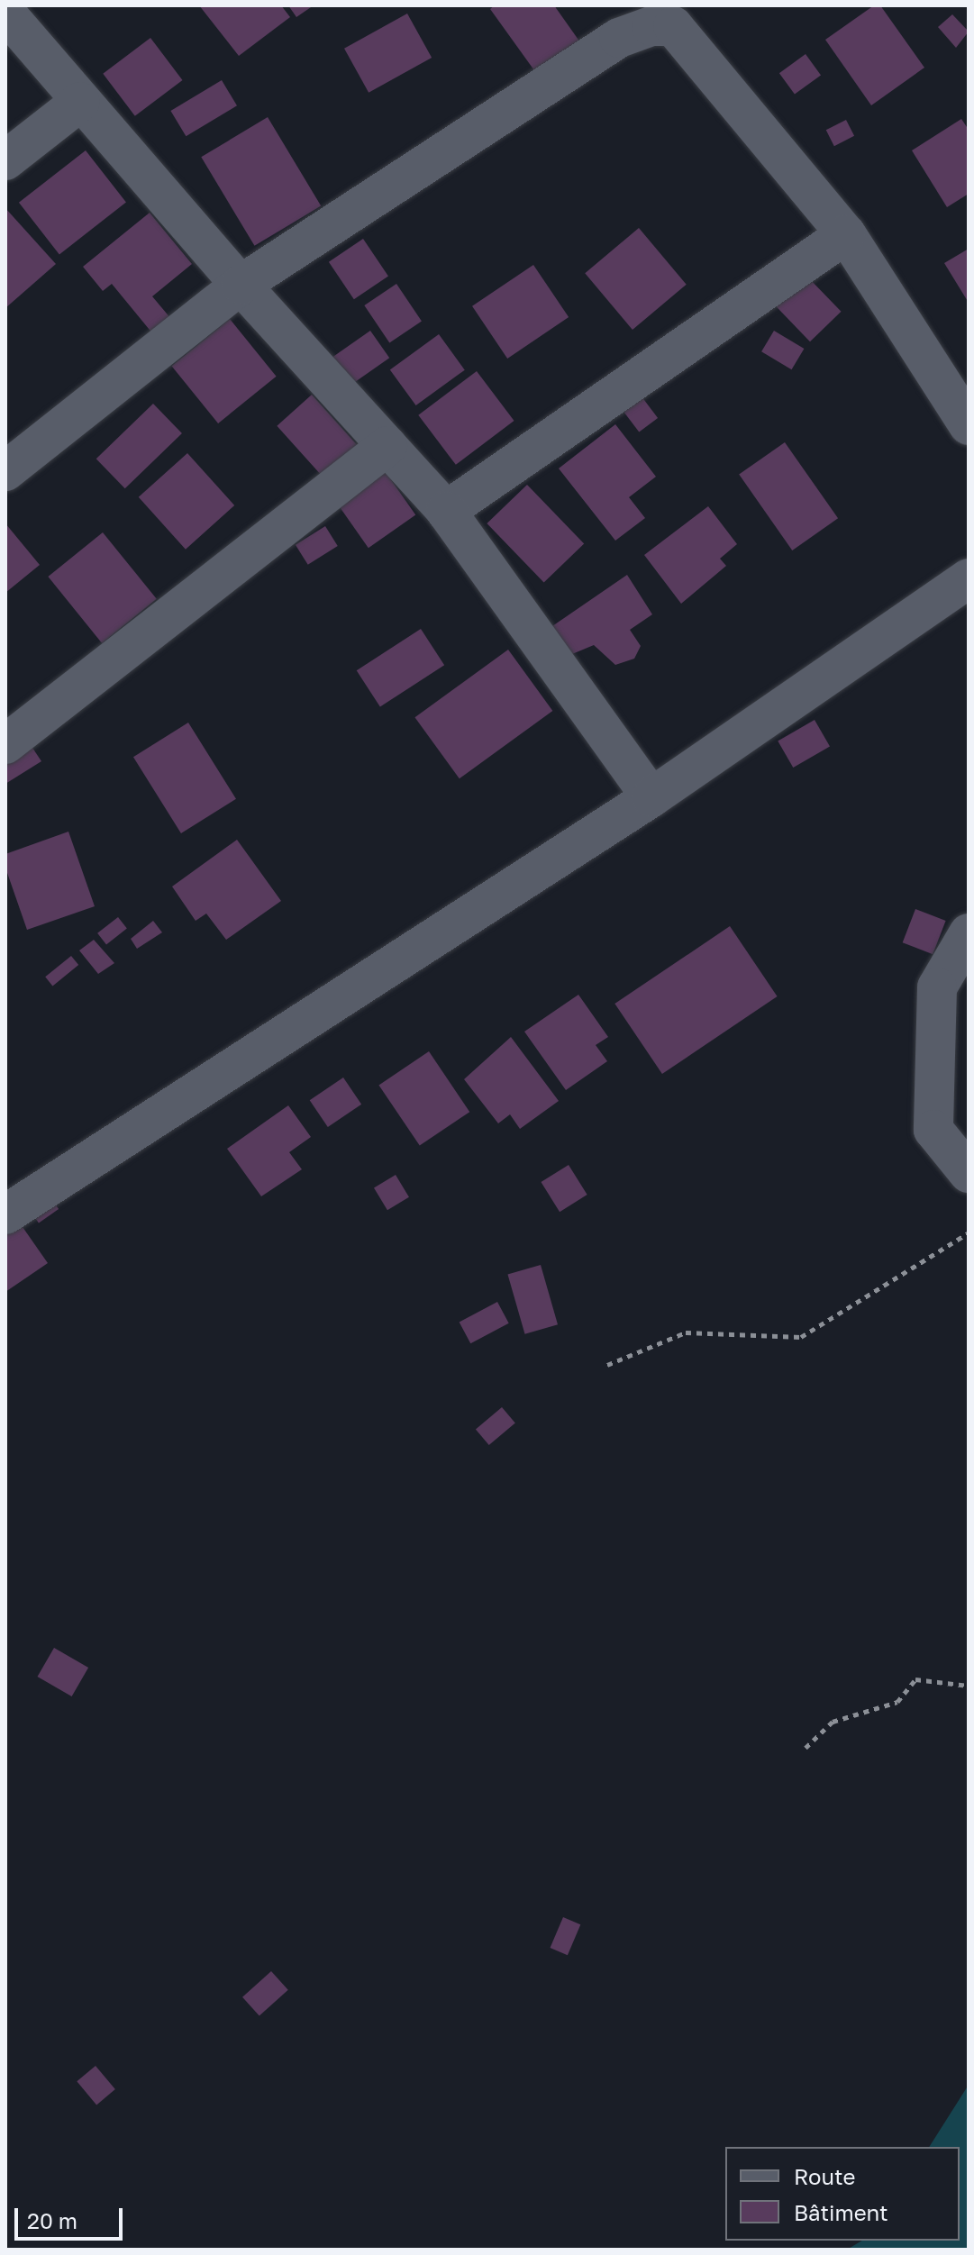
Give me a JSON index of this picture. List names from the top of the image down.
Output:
{
  "legend": ["Route", "Bâtiment"],
  "scale_bar": "20 m"
}
